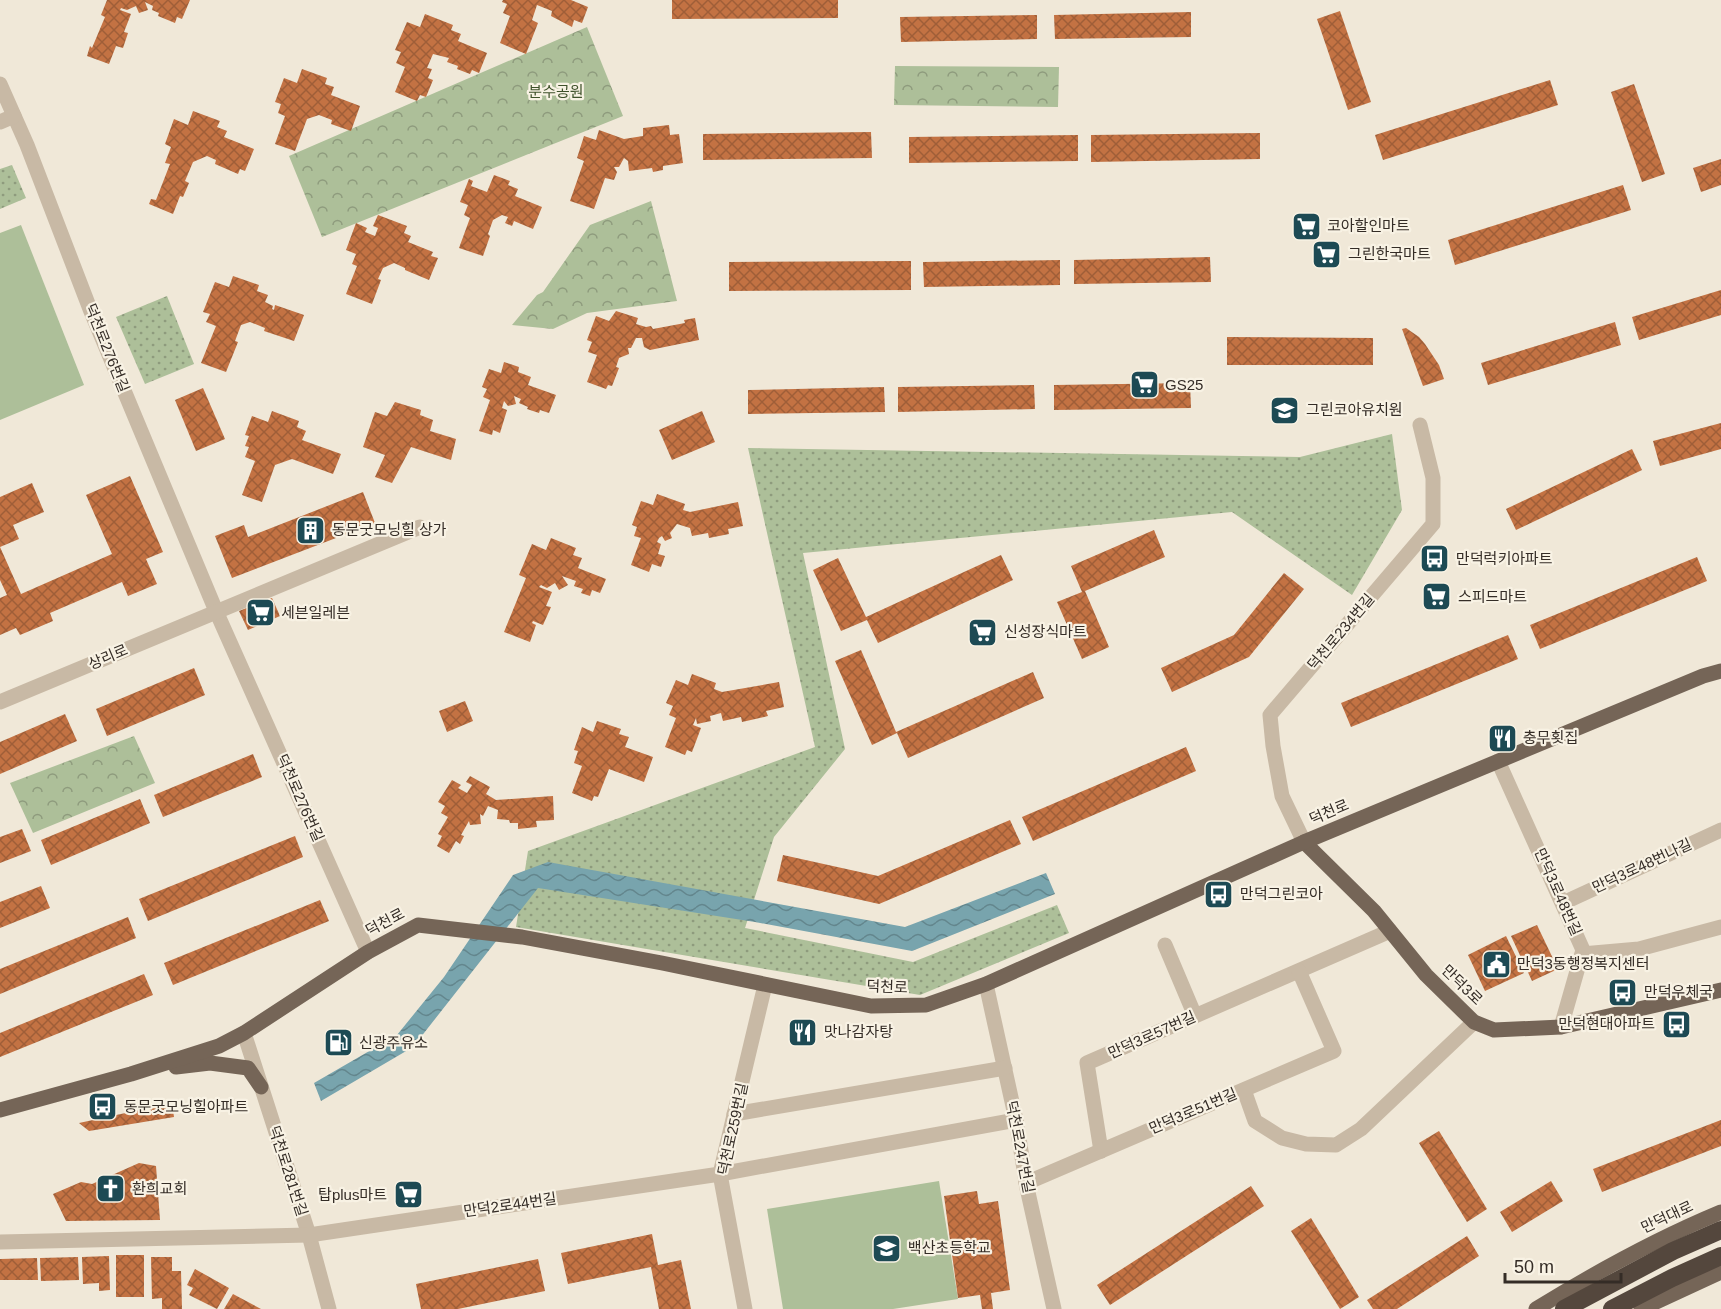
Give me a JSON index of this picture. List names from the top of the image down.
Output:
{
  "streets": {
    "main road": ["덕천로", "만덕3로", "만덕대로"],
    "street": [
      "덕천로276번길",
      "덕천로234번길",
      "상리로",
      "만덕3로48번나길",
      "만덕3로48번길",
      "만덕3로57번길",
      "만덕3로51번길",
      "덕천로259번길",
      "덕천로247번길",
      "덕천로281번길",
      "만덕2로44번길"
    ]
  },
  "crossings": [
    ["덕천로276번길", "상리로"],
    ["덕천로276번길", "덕천로"],
    ["덕천로234번길", "덕천로"],
    ["덕천로234번길", "만덕3로"],
    ["덕천로", "만덕3로48번길"],
    ["덕천로", "만덕3로"],
    ["덕천로", "덕천로259번길"],
    ["덕천로", "덕천로247번길"],
    ["덕천로", "덕천로281번길"],
    ["만덕3로48번나길", "만덕3로48번길"],
    ["만덕3로48번길", "만덕3로"],
    ["만덕3로", "만덕3로57번길"],
    ["만덕3로", "만덕3로51번길"],
    ["만덕3로57번길", "만덕3로51번길"],
    ["만덕3로51번길", "덕천로247번길"],
    ["덕천로259번길", "만덕2로44번길"],
    ["덕천로247번길", "만덕2로44번길"],
    ["덕천로281번길", "만덕2로44번길"]
  ],
  "parks": ["분수공원"],
  "places": {
    "supermarket": [
      "코아할인마트",
      "그린한국마트",
      "GS25",
      "스피드마트",
      "세븐일레븐",
      "신성장식마트",
      "탑plus마트"
    ],
    "school or university": ["그린코아유치원", "백산초등학교"],
    "building": ["동문굿모닝힐 상가"],
    "bus stop": [
      "만덕럭키아파트",
      "만덕그린코아",
      "만덕우체국",
      "만덕현대아파트",
      "동문굿모닝힐아파트"
    ],
    "restaurant": ["충무횟집", "맛나감자탕"],
    "public building": ["만덕3동행정복지센터"],
    "fuel station": ["신광주유소"],
    "church": ["환희교회"]
  },
  "scale_bar": "50 m"
}
